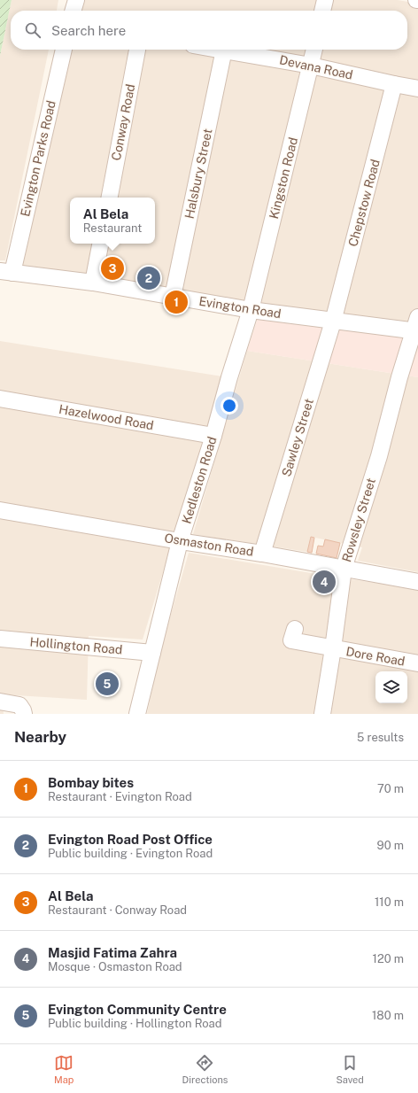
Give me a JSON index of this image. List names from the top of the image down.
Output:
{
  "streets": {
    "street": [
      "Devana Road",
      "Conway Road",
      "Evington Parks Road",
      "Halsbury Street",
      "Kingston Road",
      "Chepstow Road",
      "Evington Road",
      "Hazelwood Road",
      "Sawley Street",
      "Kedleston Road",
      "Rowsley Street",
      "Osmaston Road",
      "Hollington Road",
      "Dore Road"
    ]
  },
  "crossings": [
    ["Devana Road", "Halsbury Street"],
    ["Devana Road", "Kingston Road"],
    ["Devana Road", "Chepstow Road"],
    ["Evington Parks Road", "Evington Road"],
    ["Halsbury Street", "Evington Road"],
    ["Kingston Road", "Evington Road"],
    ["Kingston Road", "Kedleston Road"],
    ["Chepstow Road", "Evington Road"],
    ["Chepstow Road", "Sawley Street"],
    ["Evington Road", "Sawley Street"],
    ["Evington Road", "Kedleston Road"],
    ["Evington Road", "Rowsley Street"],
    ["Hazelwood Road", "Kedleston Road"],
    ["Sawley Street", "Osmaston Road"],
    ["Kedleston Road", "Osmaston Road"],
    ["Kedleston Road", "Hollington Road"],
    ["Rowsley Street", "Osmaston Road"],
    ["Rowsley Street", "Dore Road"]
  ],
  "page": {
    "search": "Search here",
    "popup": ["Al Bela", "Restaurant"],
    "pins": [
      "3",
      "2",
      "1",
      "4",
      "5"
    ],
    "heading": ["Nearby", "5 results"],
    "list": [
      {
        "mark": "1",
        "name": "Bombay bites",
        "note": "Restaurant · Evington Road",
        "value": "70 m"
      },
      {
        "mark": "2",
        "name": "Evington Road Post Office",
        "note": "Public building · Evington Road",
        "value": "90 m"
      },
      {
        "mark": "3",
        "name": "Al Bela",
        "note": "Restaurant · Conway Road",
        "value": "110 m"
      },
      {
        "mark": "4",
        "name": "Masjid Fatima Zahra",
        "note": "Mosque · Osmaston Road",
        "value": "120 m"
      },
      {
        "mark": "5",
        "name": "Evington Community Centre",
        "note": "Public building · Hollington Road",
        "value": "180 m"
      }
    ],
    "nav": ["Map", "Directions", "Saved"]
  }
}
